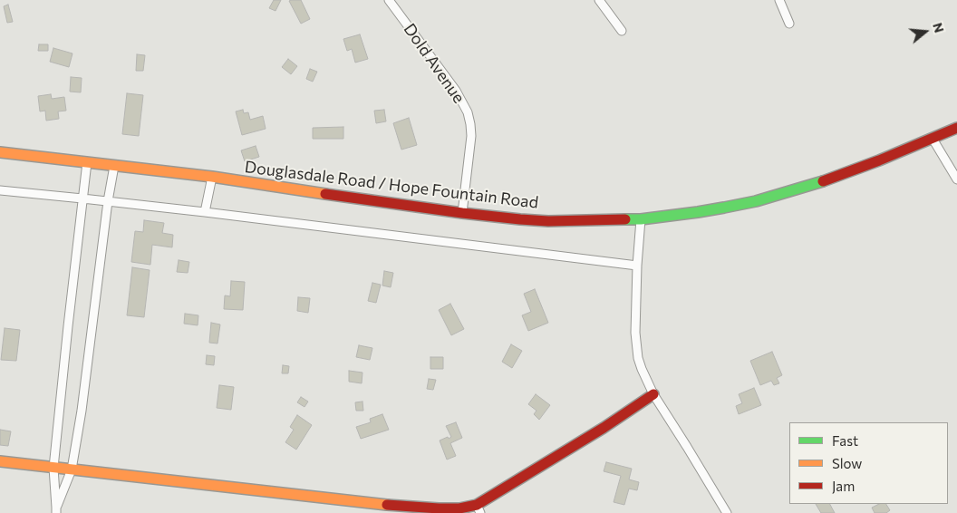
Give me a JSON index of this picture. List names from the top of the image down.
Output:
{
  "streets": {
    "main road": ["Douglasdale Road / Hope Fountain Road"],
    "street": ["Dold Avenue"]
  },
  "crossings": [
    ["Dold Avenue", "Douglasdale Road / Hope Fountain Road"]
  ],
  "legend": ["Fast", "Slow", "Jam"],
  "north": "right"
}
